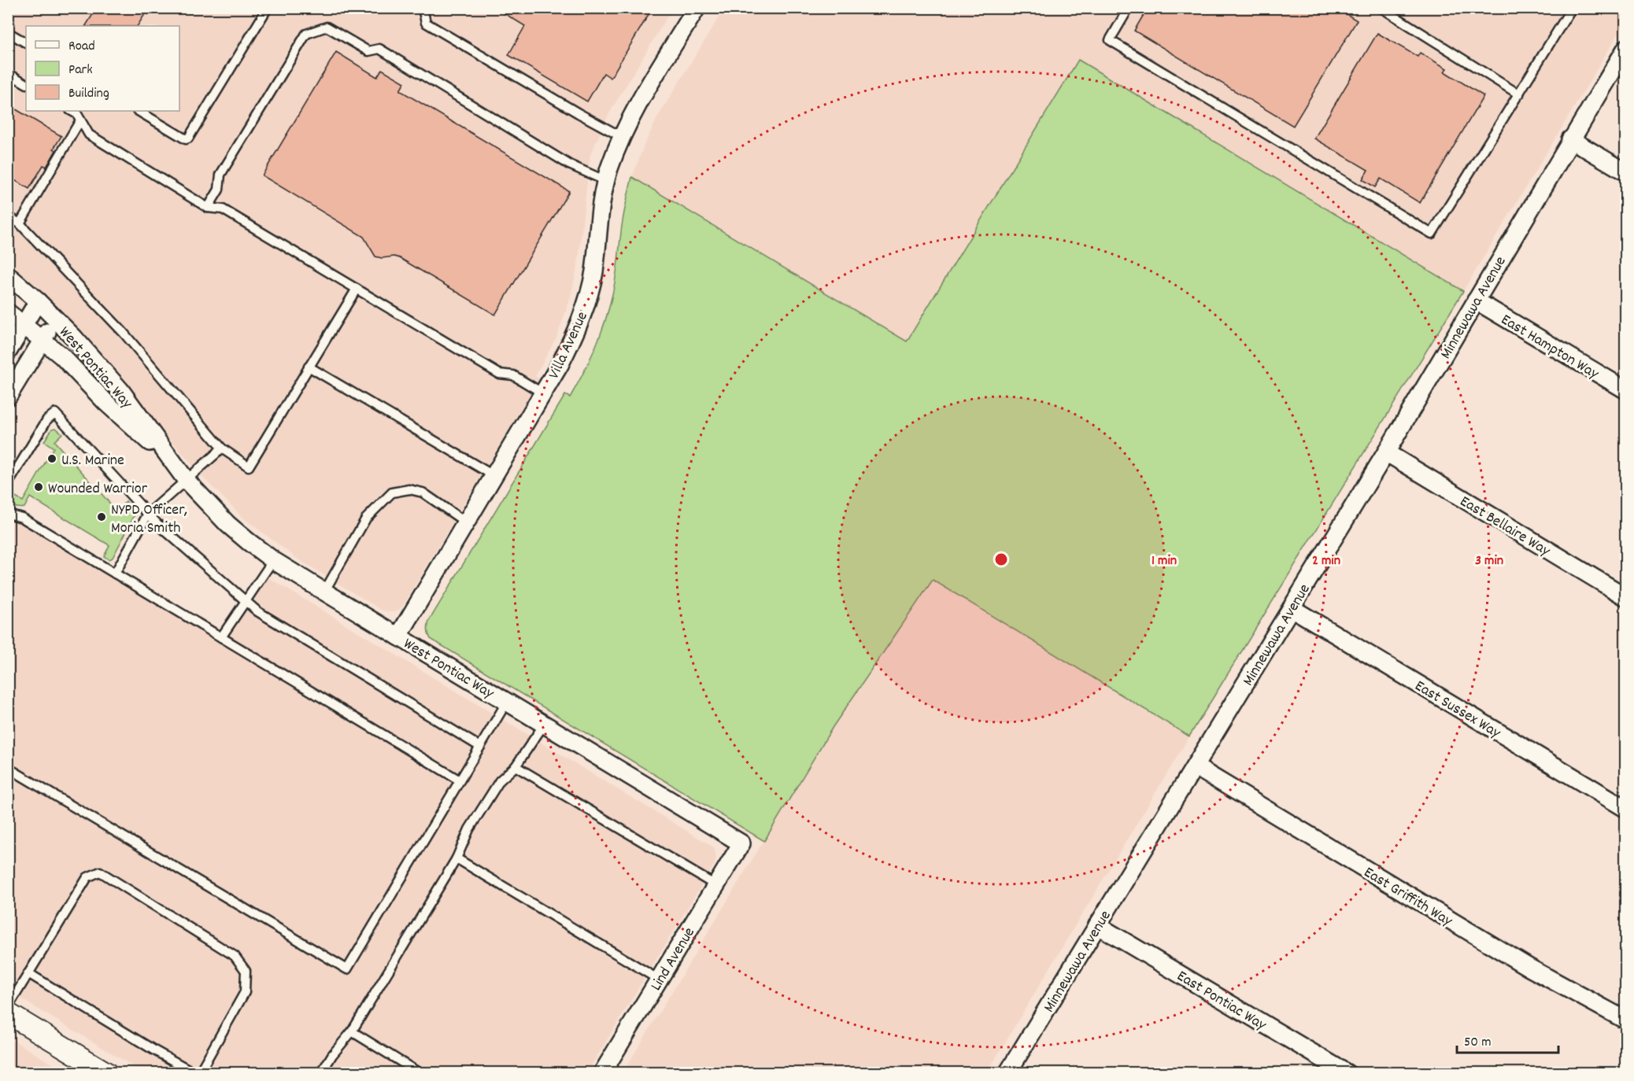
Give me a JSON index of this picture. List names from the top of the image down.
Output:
{
  "streets": {
    "street": [
      "Minnewawa Avenue",
      "Villa Avenue",
      "East Hampton Way",
      "West Pontiac Way",
      "East Bellaire Way",
      "East Sussex Way",
      "East Griffith Way",
      "Lind Avenue",
      "East Pontiac Way"
    ]
  },
  "crossings": [
    ["Minnewawa Avenue", "East Hampton Way"],
    ["Minnewawa Avenue", "East Bellaire Way"],
    ["Minnewawa Avenue", "East Sussex Way"],
    ["Minnewawa Avenue", "East Griffith Way"],
    ["Minnewawa Avenue", "East Pontiac Way"],
    ["Villa Avenue", "West Pontiac Way"],
    ["West Pontiac Way", "Lind Avenue"]
  ],
  "places": ["U.S. Marine", "Wounded Warrior", "NYPD Officer, Moria Smith"],
  "legend": ["Road", "Park", "Building"],
  "scale_bar": "50 m",
  "rings": ["1 min", "2 min", "3 min"]
}
